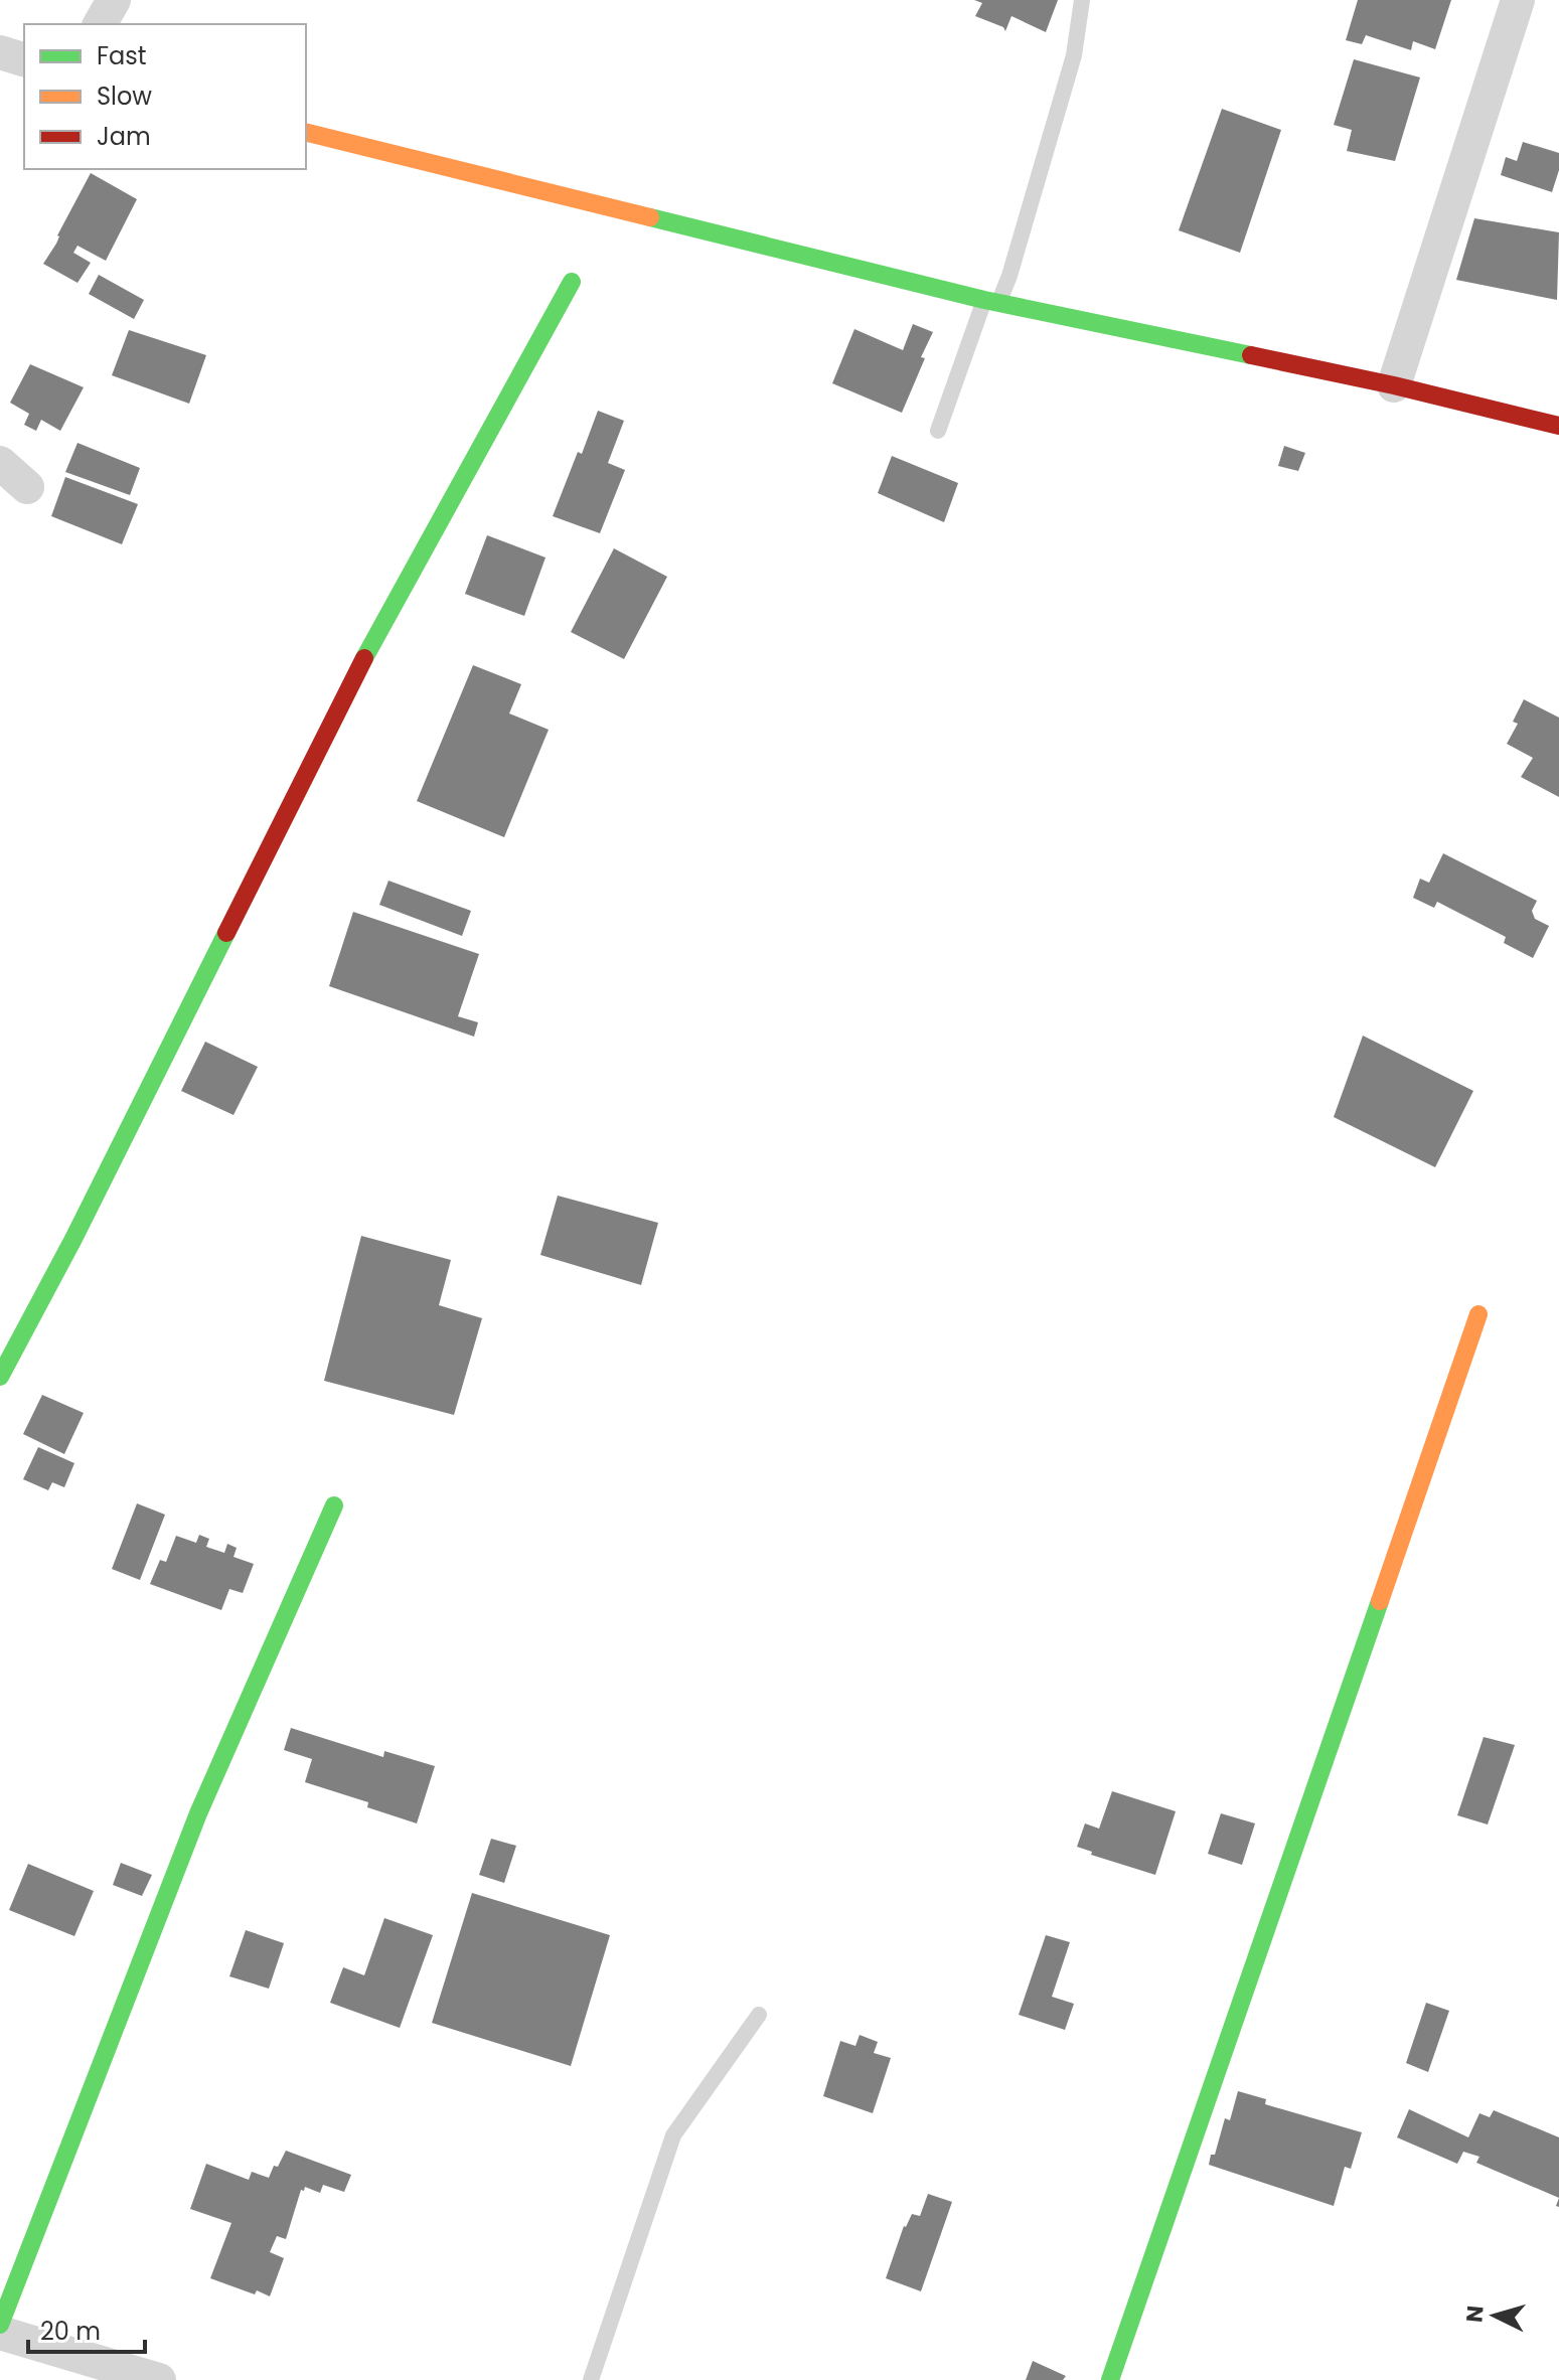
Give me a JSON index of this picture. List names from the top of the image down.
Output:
{
  "legend": ["Fast", "Slow", "Jam"],
  "scale_bar": "20 m",
  "north": "left"
}
